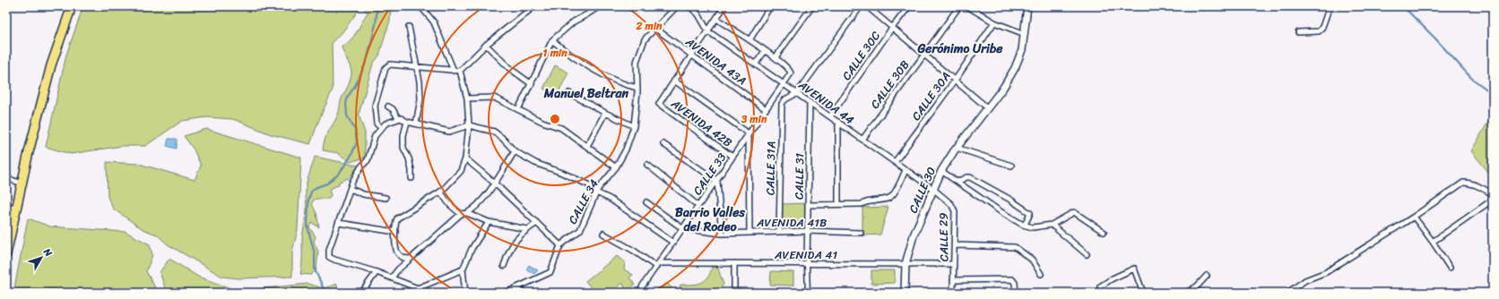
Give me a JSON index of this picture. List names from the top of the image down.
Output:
{
  "streets": {
    "main road": ["CALLE 30"],
    "street": [
      "CALLE 30C",
      "AVENIDA 43A",
      "CALLE 30B",
      "CALLE 30A",
      "AVENIDA 44",
      "AVENIDA 42B",
      "CALLE 31A",
      "CALLE 33",
      "CALLE 31",
      "CALLE 34",
      "AVENIDA 41B",
      "CALLE 29",
      "AVENIDA 41"
    ]
  },
  "crossings": [
    ["CALLE 30C", "AVENIDA 44"],
    ["AVENIDA 43A", "CALLE 33"],
    ["AVENIDA 43A", "CALLE 34"],
    ["CALLE 30B", "AVENIDA 44"],
    ["CALLE 30A", "AVENIDA 44"],
    ["AVENIDA 44", "CALLE 31A"],
    ["AVENIDA 44", "CALLE 33"],
    ["AVENIDA 44", "CALLE 31"],
    ["AVENIDA 44", "CALLE 30"],
    ["AVENIDA 44", "CALLE 29"],
    ["AVENIDA 42B", "CALLE 33"],
    ["CALLE 31A", "AVENIDA 41B"],
    ["CALLE 33", "AVENIDA 41B"],
    ["CALLE 33", "AVENIDA 41"],
    ["CALLE 31", "AVENIDA 41B"],
    ["CALLE 31", "AVENIDA 41"],
    ["CALLE 30", "CALLE 29"],
    ["CALLE 30", "AVENIDA 41"],
    ["CALLE 29", "AVENIDA 41"]
  ],
  "districts": ["Gerónimo Uribe", "Manuel Beltran", "Barrio Valles del Rodeo"],
  "north": "top right",
  "rings": ["2 min", "1 min", "3 min"]
}
